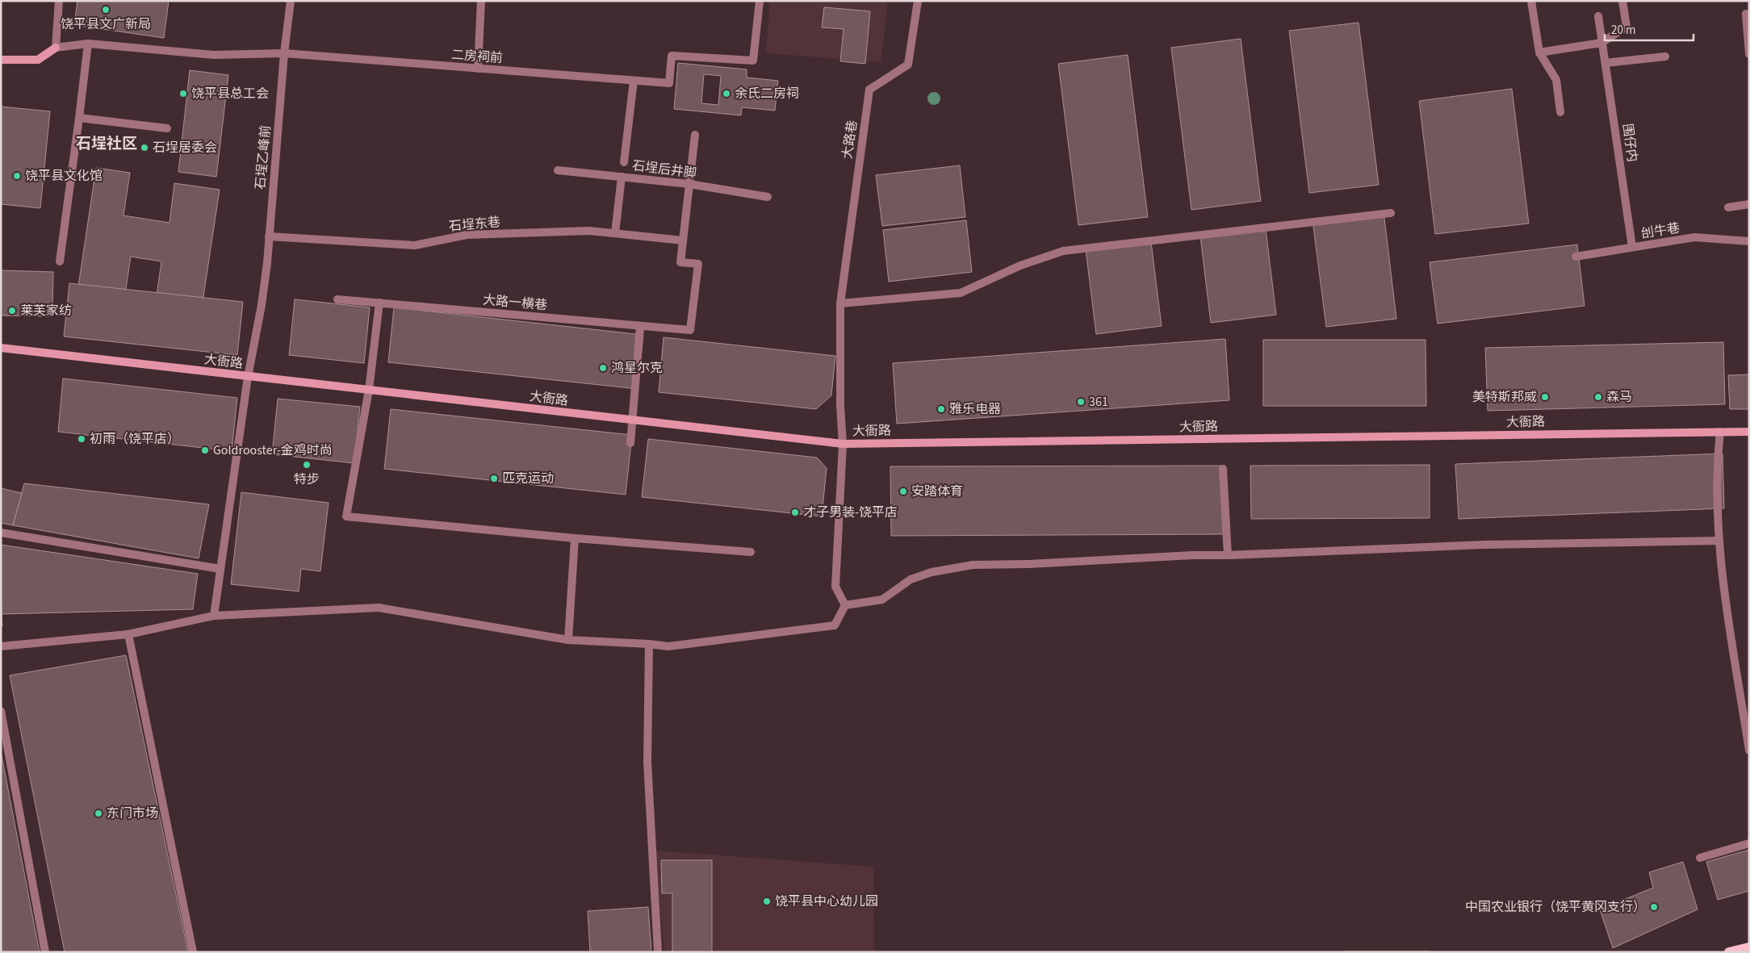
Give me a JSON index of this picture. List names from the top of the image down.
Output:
{
  "streets": {
    "main road": ["大衙路"],
    "street": [
      "二房祠前",
      "大路巷",
      "围仔内",
      "石埕乙峰前",
      "石埕后井脚",
      "石埕东巷",
      "刣牛巷",
      "大路一横巷"
    ]
  },
  "crossings": [
    ["二房祠前", "石埕乙峰前"],
    ["大路巷", "大衙路"],
    ["围仔内", "刣牛巷"],
    ["石埕乙峰前", "石埕东巷"],
    ["石埕乙峰前", "大衙路"],
    ["石埕东巷", "大路一横巷"]
  ],
  "districts": ["石埕社区"],
  "places": [
    "饶平县文广新局",
    "饶平县总工会",
    "余氏二房祠",
    "石埕居委会",
    "饶平县文化馆",
    "莱芙家纺",
    "鸿星尔克",
    "美特斯邦威",
    "森马",
    "361",
    "雅乐电器",
    "初雨（饶平店）",
    "Goldrooster-金鸡时尚",
    "特步",
    "匹克运动",
    "安踏体育",
    "才子男装-饶平店",
    "东门市场",
    "饶平县中心幼儿园",
    "中国农业银行（饶平黄冈支行）"
  ],
  "scale_bar": "20 m"
}
